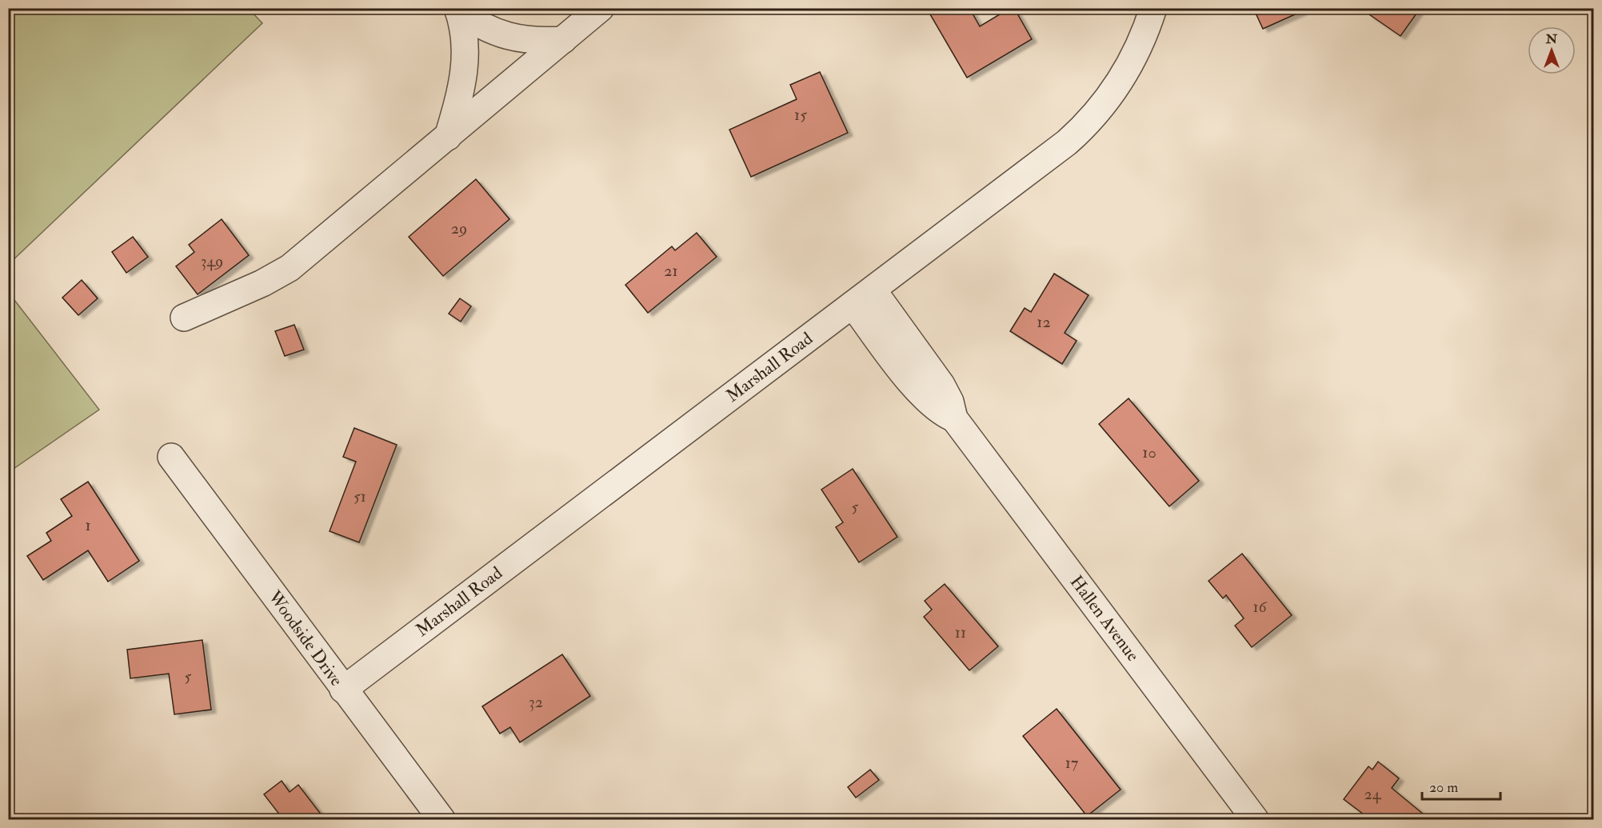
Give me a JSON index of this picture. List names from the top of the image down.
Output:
{
  "streets": {
    "street": ["Marshall Road", "Hallen Avenue", "Woodside Drive"]
  },
  "crossings": [
    ["Marshall Road", "Hallen Avenue"],
    ["Marshall Road", "Woodside Drive"]
  ],
  "house_numbers": [
    "15",
    "29",
    "349",
    "21",
    "12",
    "10",
    "51",
    "5",
    "1",
    "16",
    "11",
    "5",
    "32",
    "17",
    "24"
  ],
  "scale_bar": "20 m",
  "north": "top"
}
